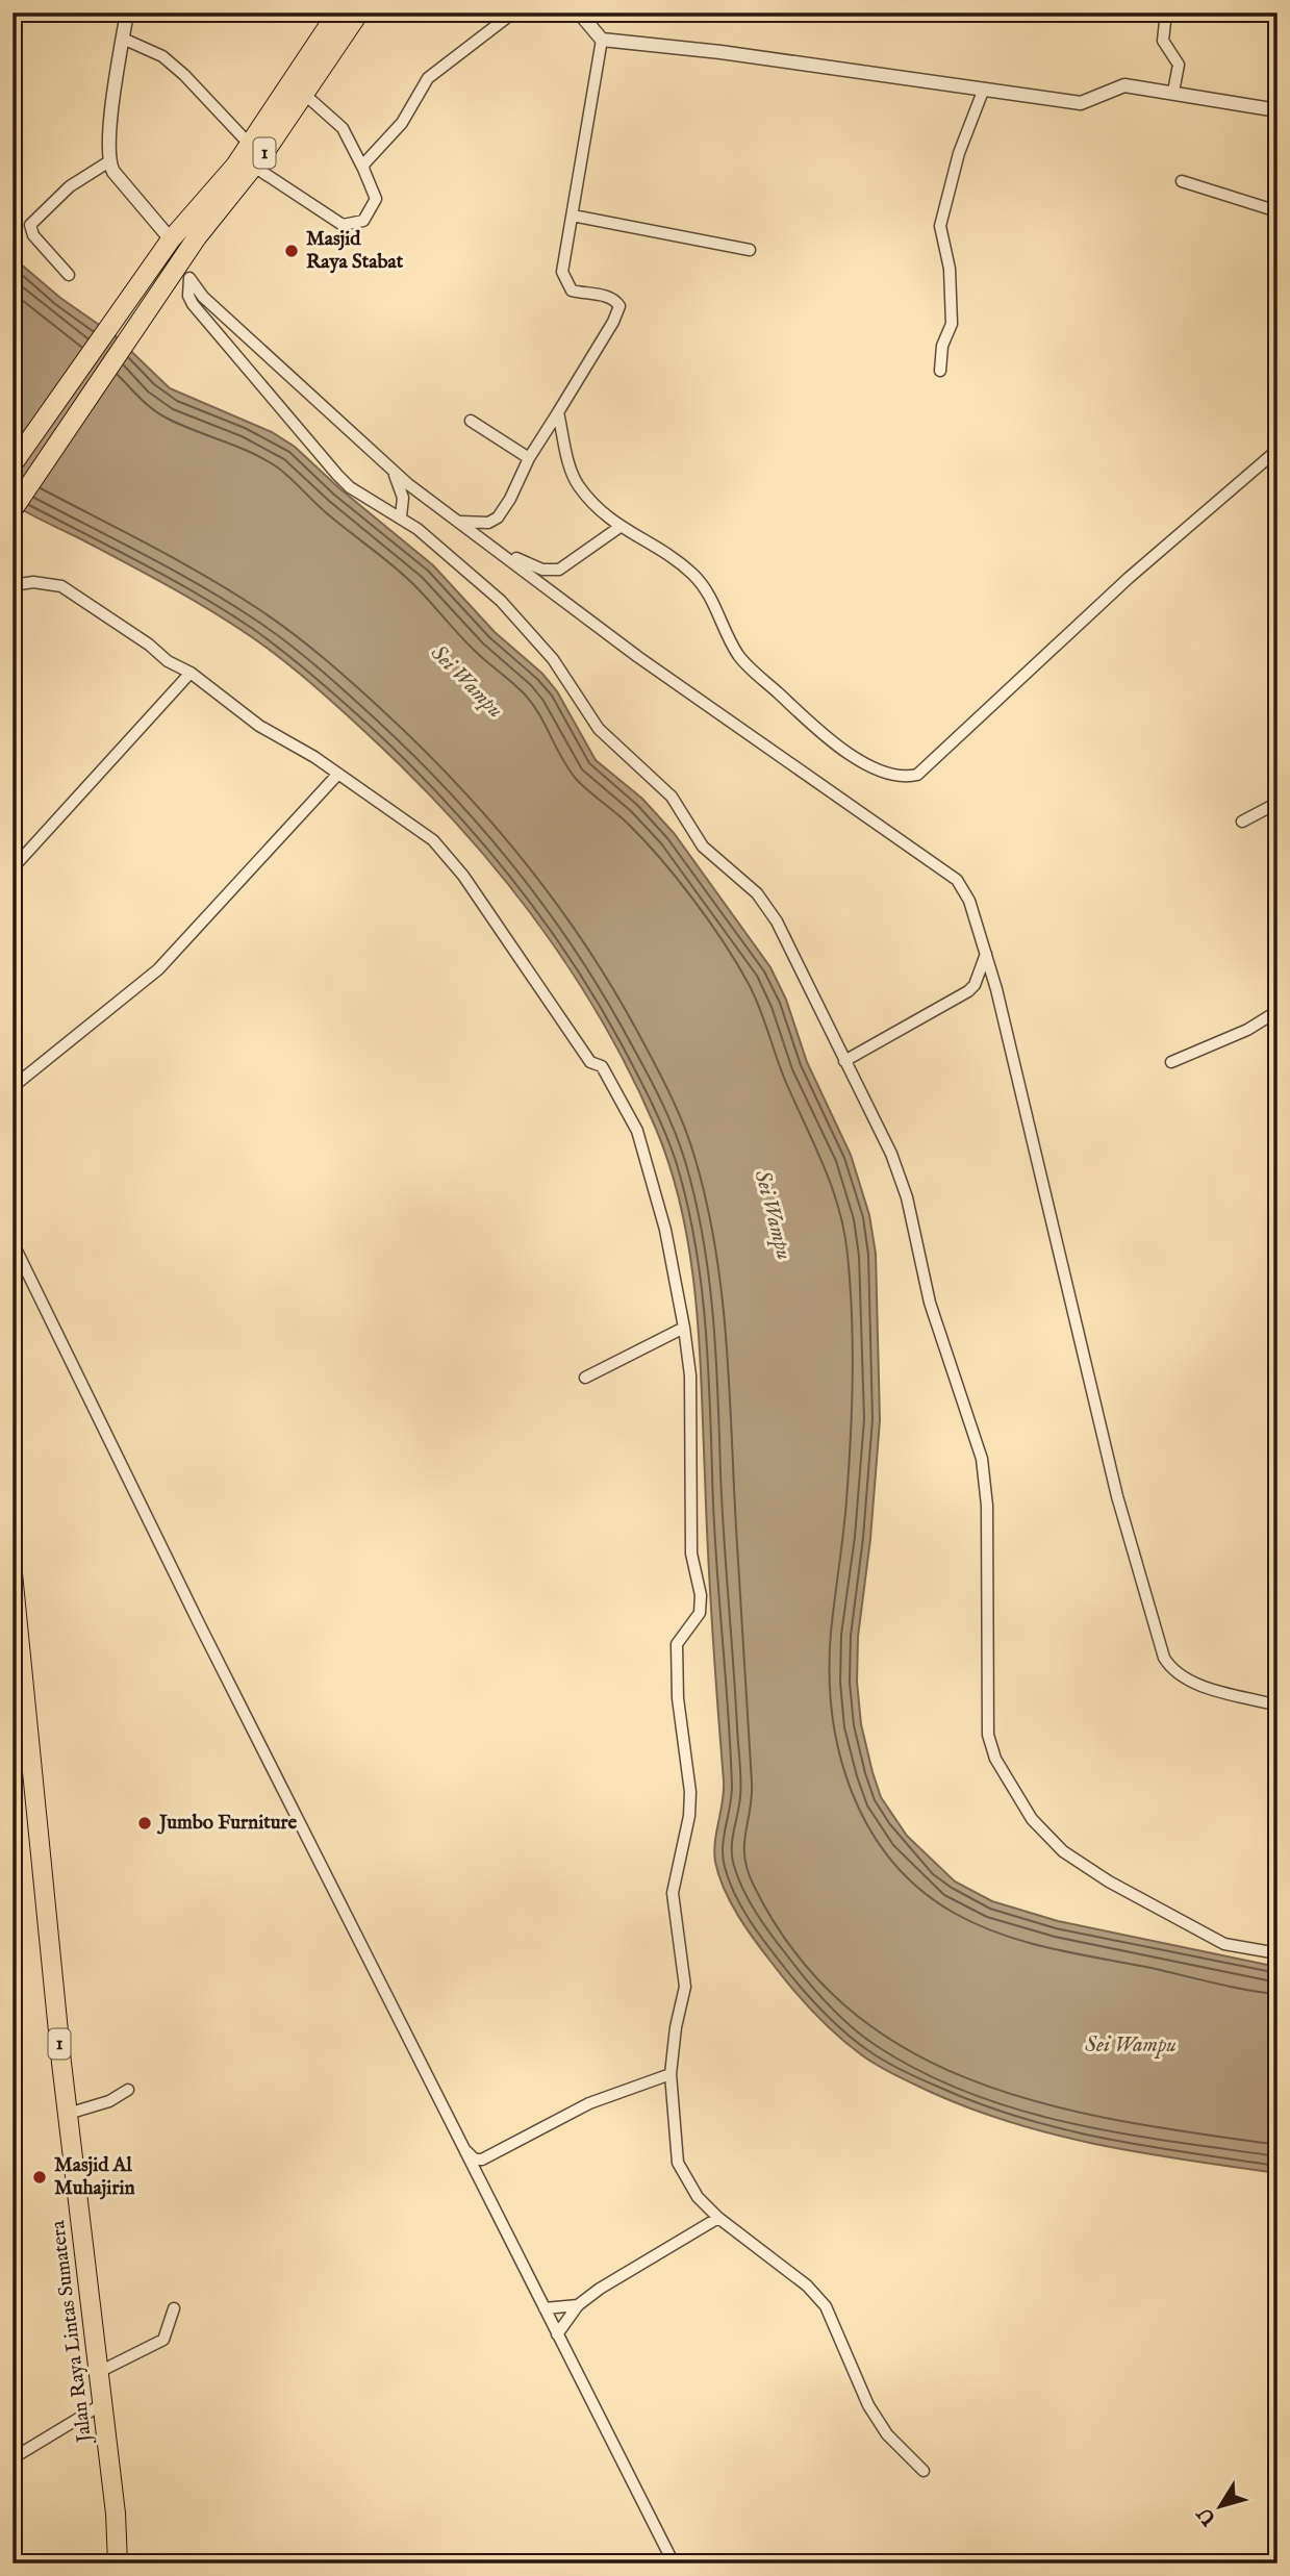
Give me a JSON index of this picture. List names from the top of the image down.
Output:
{
  "streets": {
    "highway": ["1", "Jalan Raya Lintas Sumatera"]
  },
  "water": ["Sei Wampu"],
  "places": ["Masjid Raya Stabat", "Jumbo Furniture", "Masjid Al Muhajirin"],
  "north": "bottom left"
}
